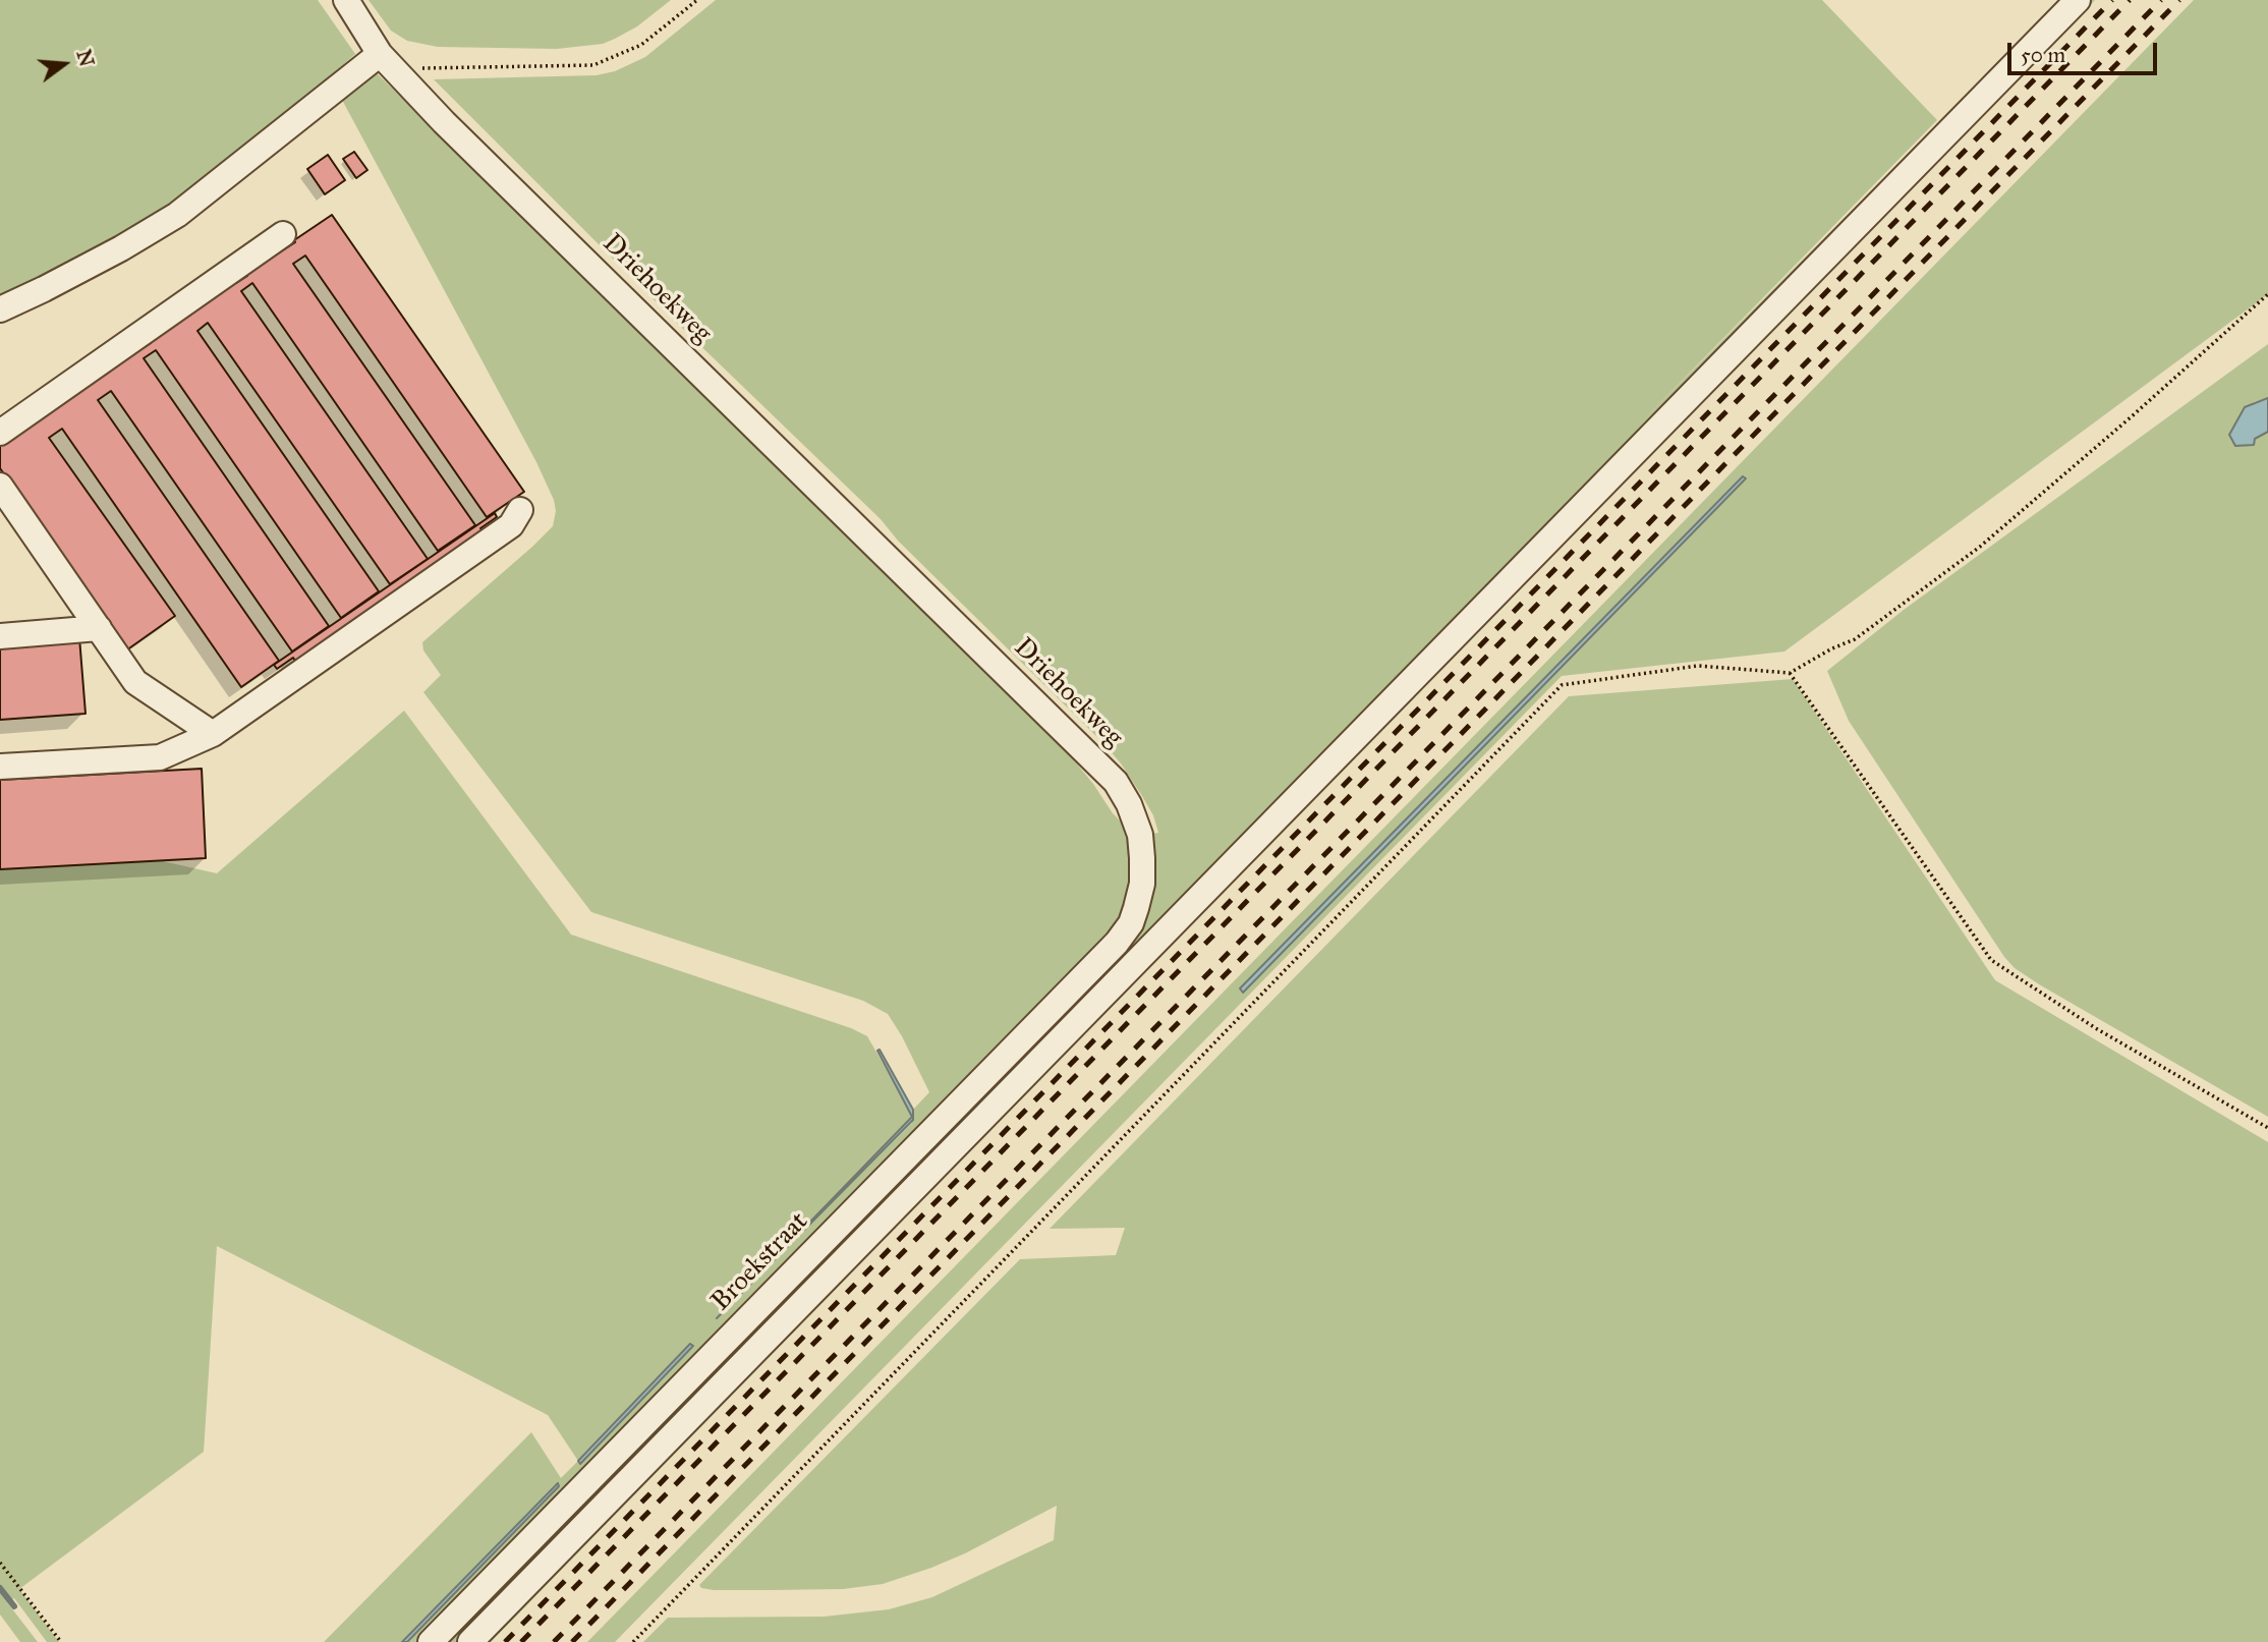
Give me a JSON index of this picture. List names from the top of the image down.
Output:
{
  "streets": {
    "street": ["Driehoekweg", "Broekstraat"]
  },
  "crossings": [
    ["Driehoekweg", "Broekstraat"]
  ],
  "scale_bar": "50 m",
  "north": "right"
}
